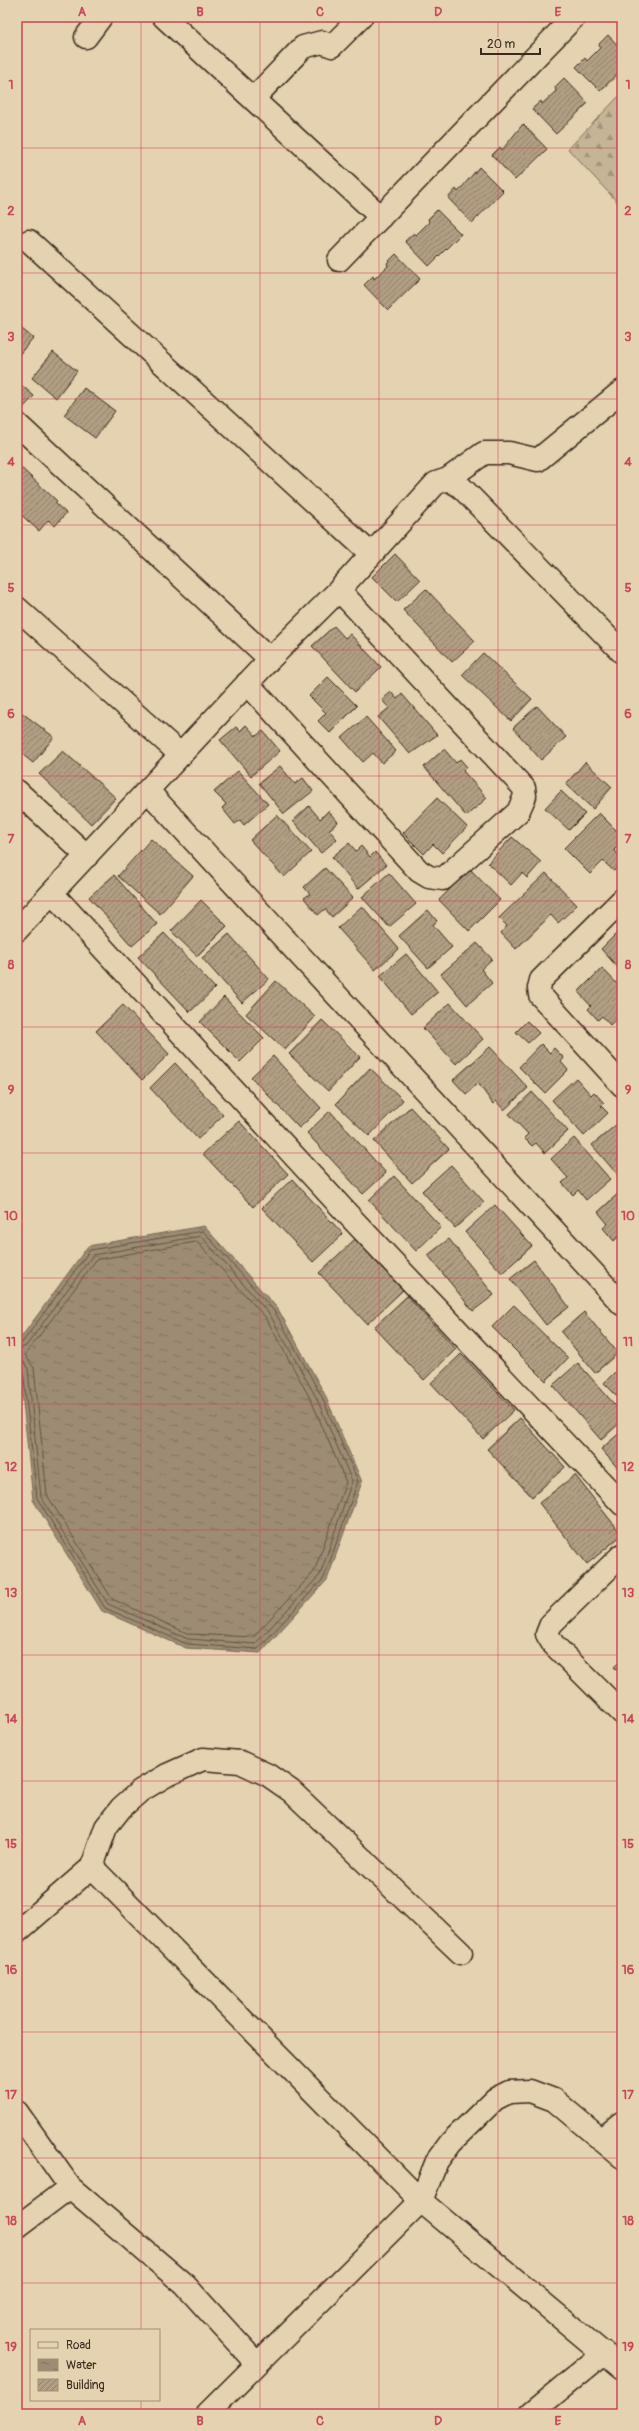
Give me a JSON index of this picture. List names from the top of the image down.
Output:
{
  "legend": ["Road", "Water", "Building"],
  "scale_bar": "20 m",
  "grid": {
    "columns": [
      "A",
      "B",
      "C",
      "D",
      "E"
    ],
    "rows": [
      "1",
      "2",
      "3",
      "4",
      "5",
      "6",
      "7",
      "8",
      "9",
      "10",
      "11",
      "12",
      "13",
      "14",
      "15",
      "16",
      "17",
      "18",
      "19"
    ]
  }
}
